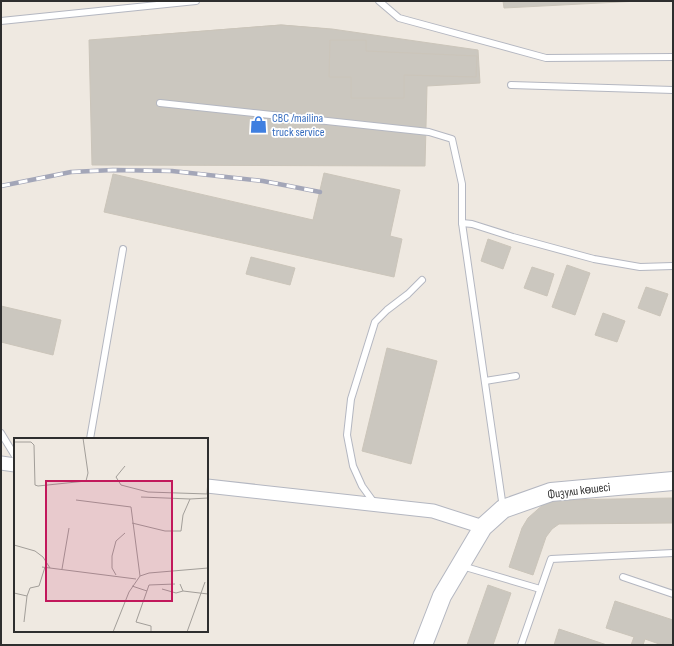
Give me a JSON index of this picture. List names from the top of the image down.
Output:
{
  "streets": {
    "street": ["Физули көшесі"]
  },
  "places": {
    "shop": ["CBC /mailina truck service"]
  }
}
